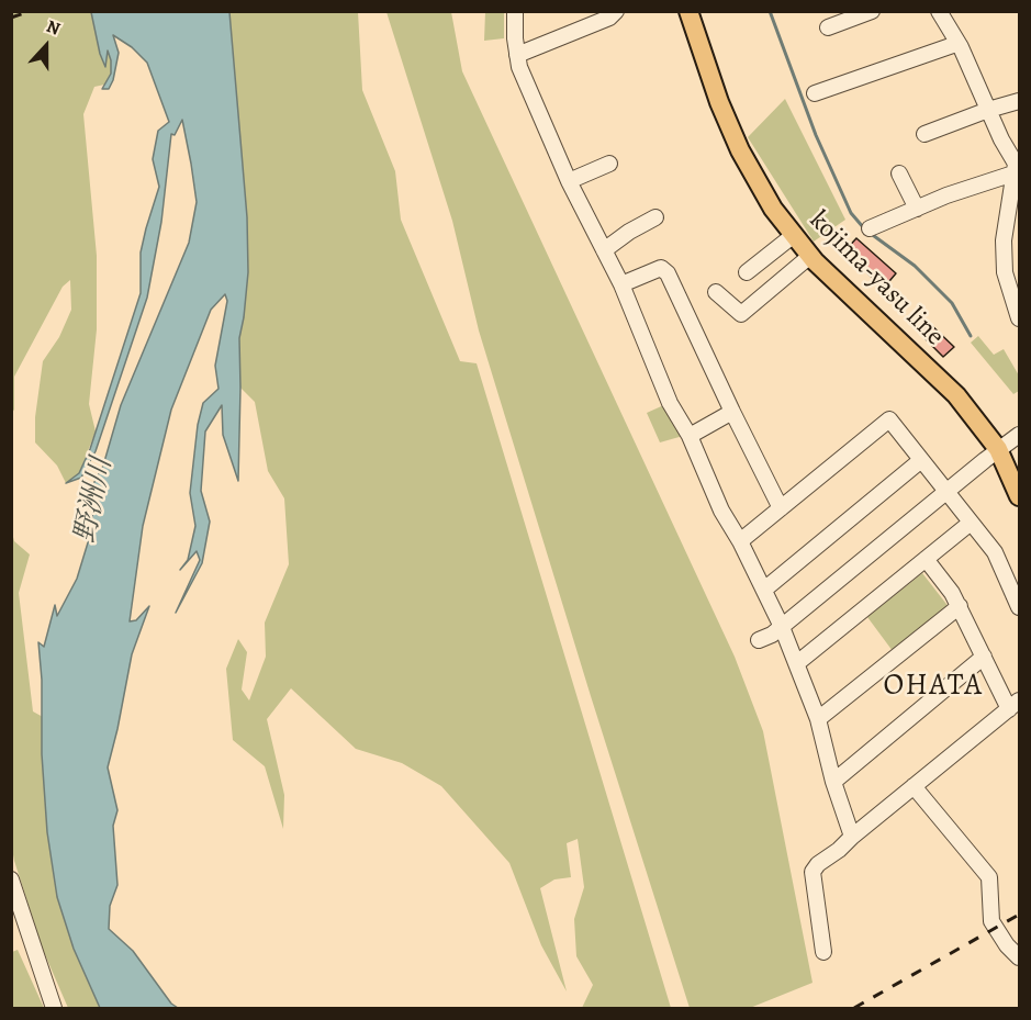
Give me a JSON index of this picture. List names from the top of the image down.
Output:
{
  "streets": {
    "main road": ["kojima-yasu line"]
  },
  "districts": ["OHATA"],
  "water": ["野洲川"],
  "north": "top"
}
